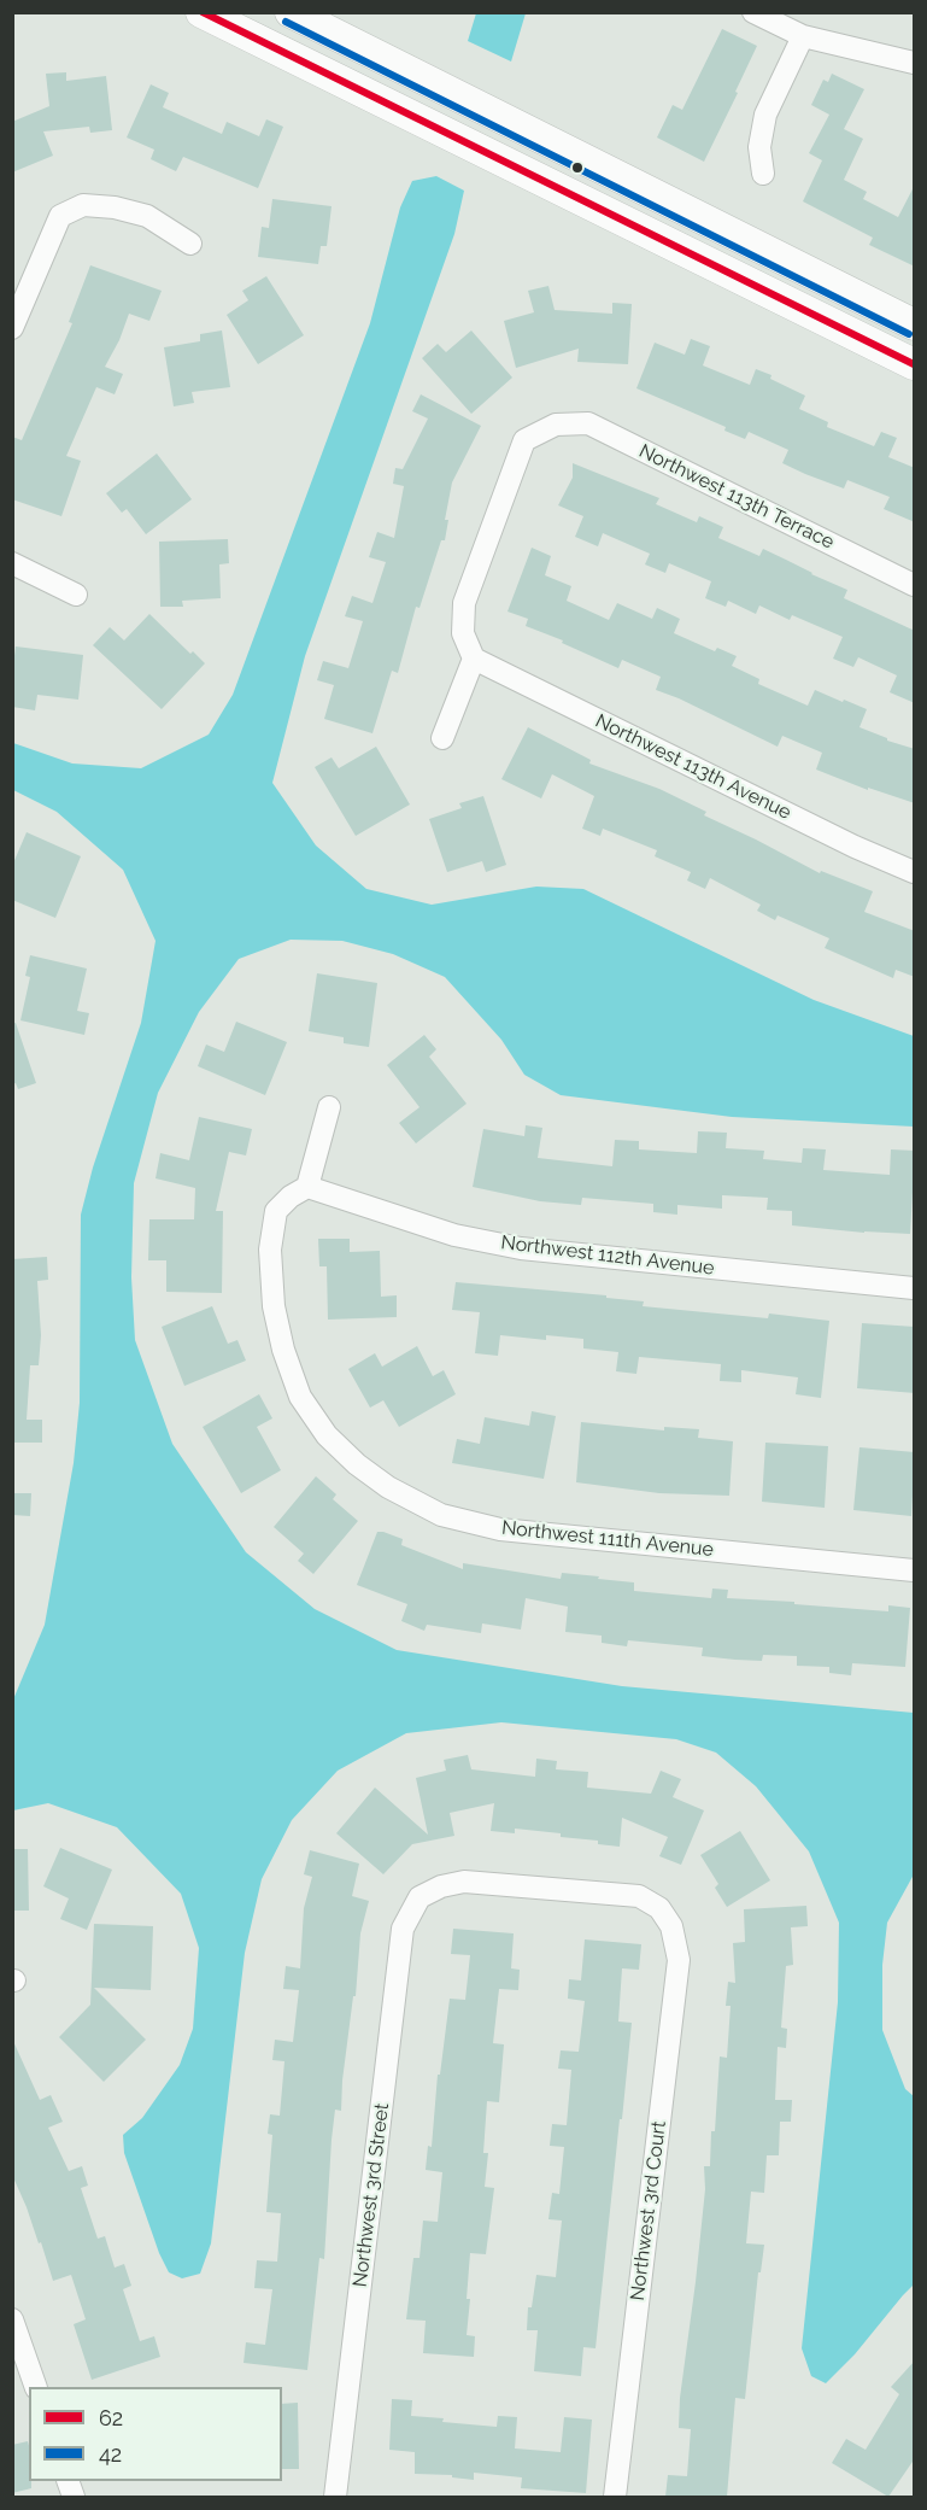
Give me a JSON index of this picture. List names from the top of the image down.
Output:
{
  "streets": {
    "street": [
      "Northwest 113th Terrace",
      "Northwest 113th Avenue",
      "Northwest 112th Avenue",
      "Northwest 111th Avenue",
      "Northwest 3rd Street",
      "Northwest 3rd Court"
    ]
  },
  "crossings": [
    ["Northwest 113th Terrace", "Northwest 113th Avenue"],
    ["Northwest 112th Avenue", "Northwest 111th Avenue"],
    ["Northwest 3rd Street", "Northwest 3rd Court"]
  ],
  "lines": ["transit line 62", "transit line 42"],
  "legend": ["62", "42"]
}
